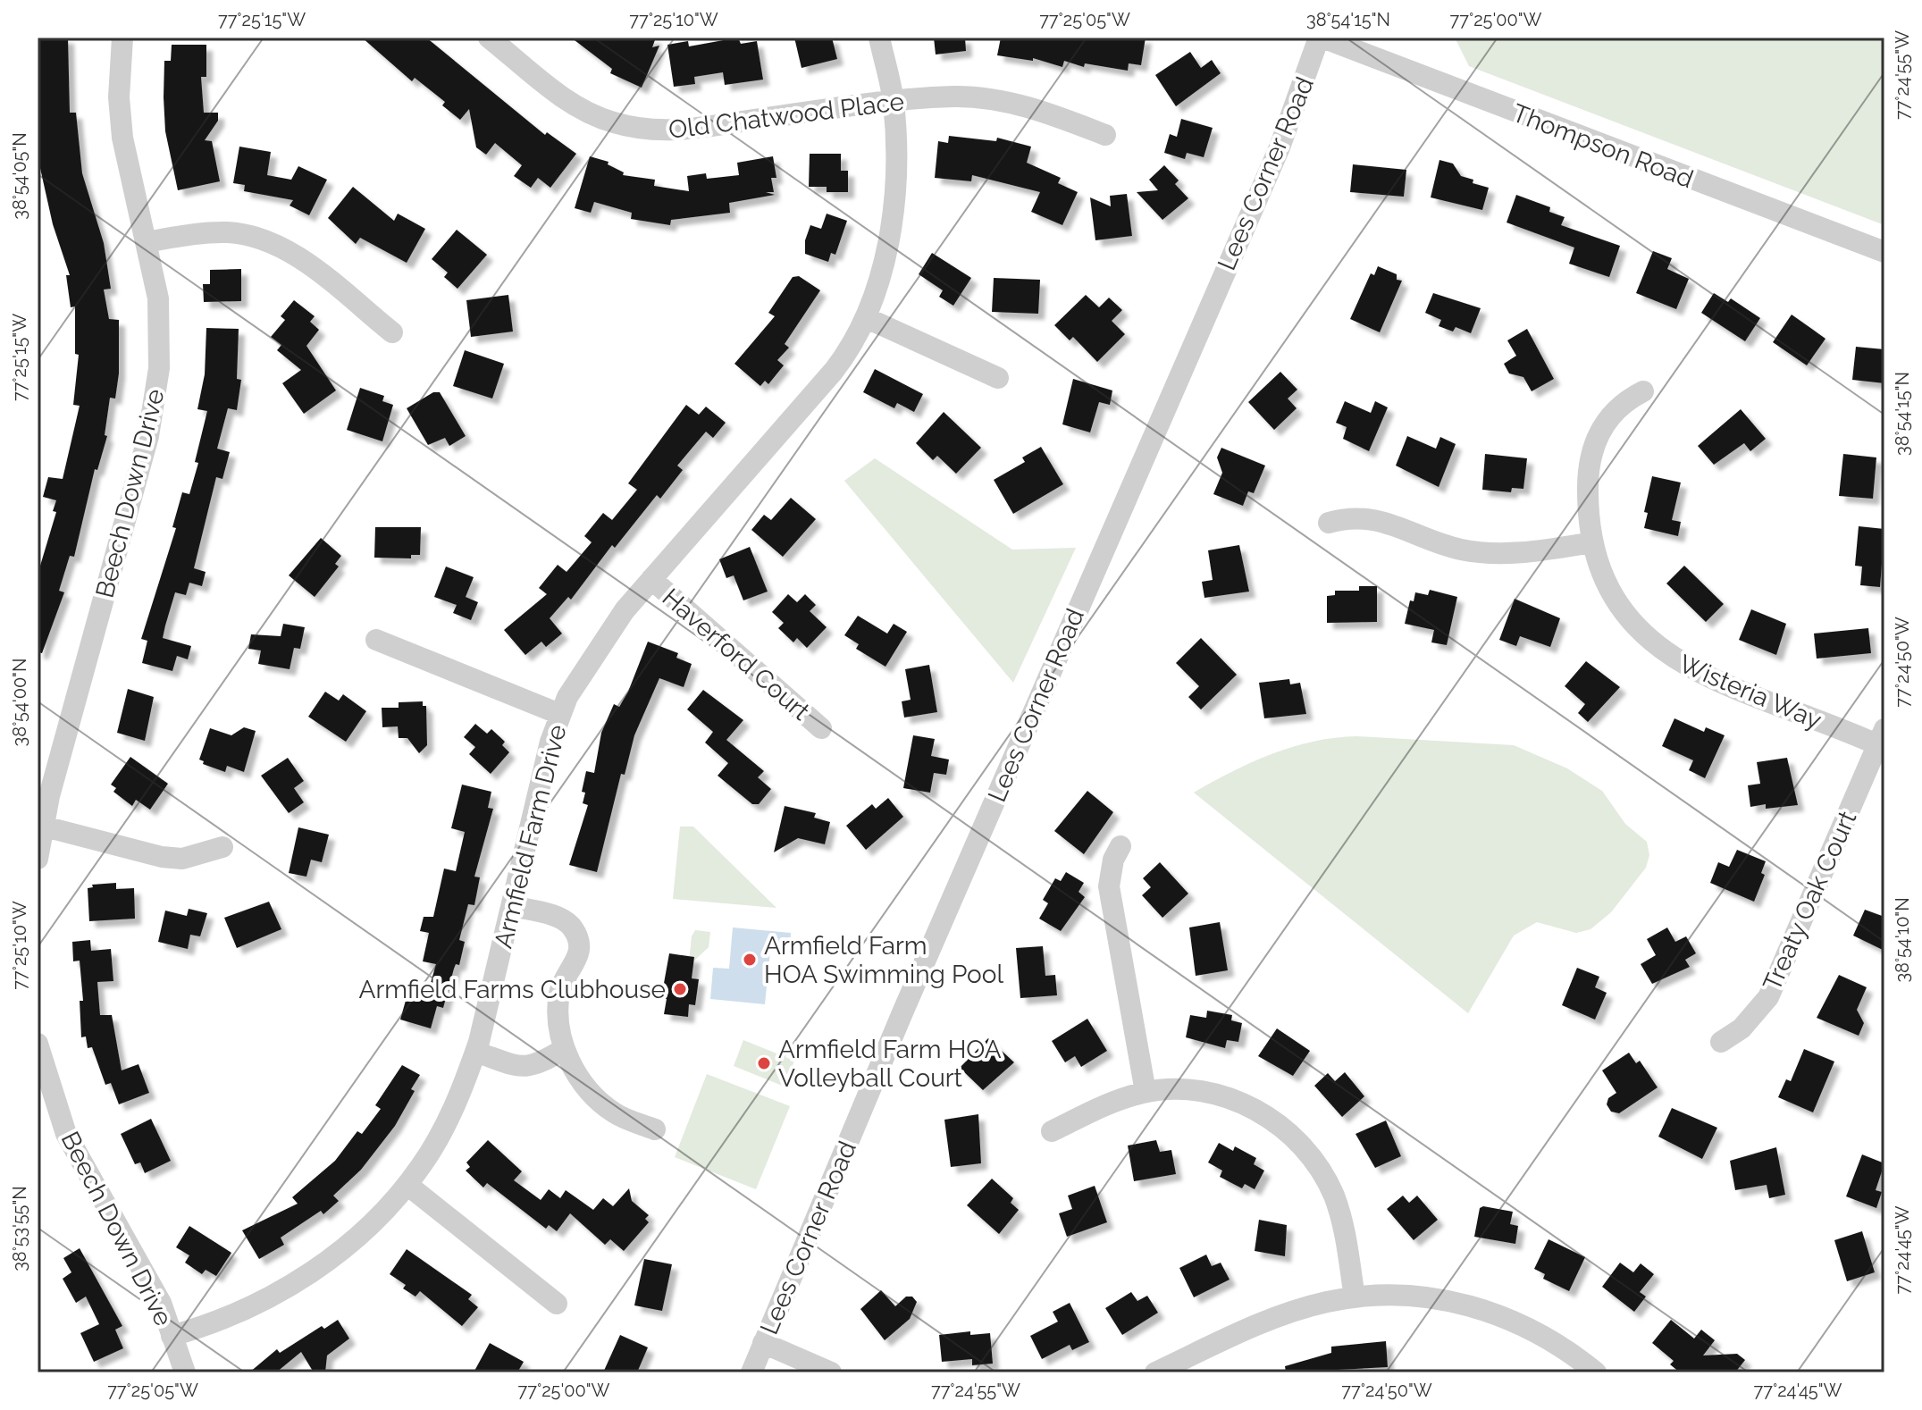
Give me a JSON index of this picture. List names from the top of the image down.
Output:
{
  "streets": {
    "street": [
      "Old Chatwood Place",
      "Thompson Road",
      "Lees Corner Road",
      "Beech Down Drive",
      "Haverford Court",
      "Wisteria Way",
      "Armfield Farm Drive",
      "Treaty Oak Court"
    ]
  },
  "crossings": [
    ["Old Chatwood Place", "Armfield Farm Drive"],
    ["Thompson Road", "Lees Corner Road"],
    ["Beech Down Drive", "Armfield Farm Drive"],
    ["Haverford Court", "Armfield Farm Drive"],
    ["Wisteria Way", "Treaty Oak Court"]
  ],
  "places": ["Armfield Farm HOA Swimming Pool", "Armfield Farms Clubhouse", "Armfield Farm HOA Volleyball Court"],
  "coordinates": [
    "77°25'15\"W",
    "77°25'10\"W",
    "77°25'05\"W",
    "38°54'15\"N",
    "77°25'00\"W",
    "77°24'55\"W",
    "38°54'05\"N",
    "77°24'50\"W",
    "38°54'00\"N",
    "38°54'10\"N",
    "38°53'55\"N",
    "77°24'45\"W"
  ]
}
